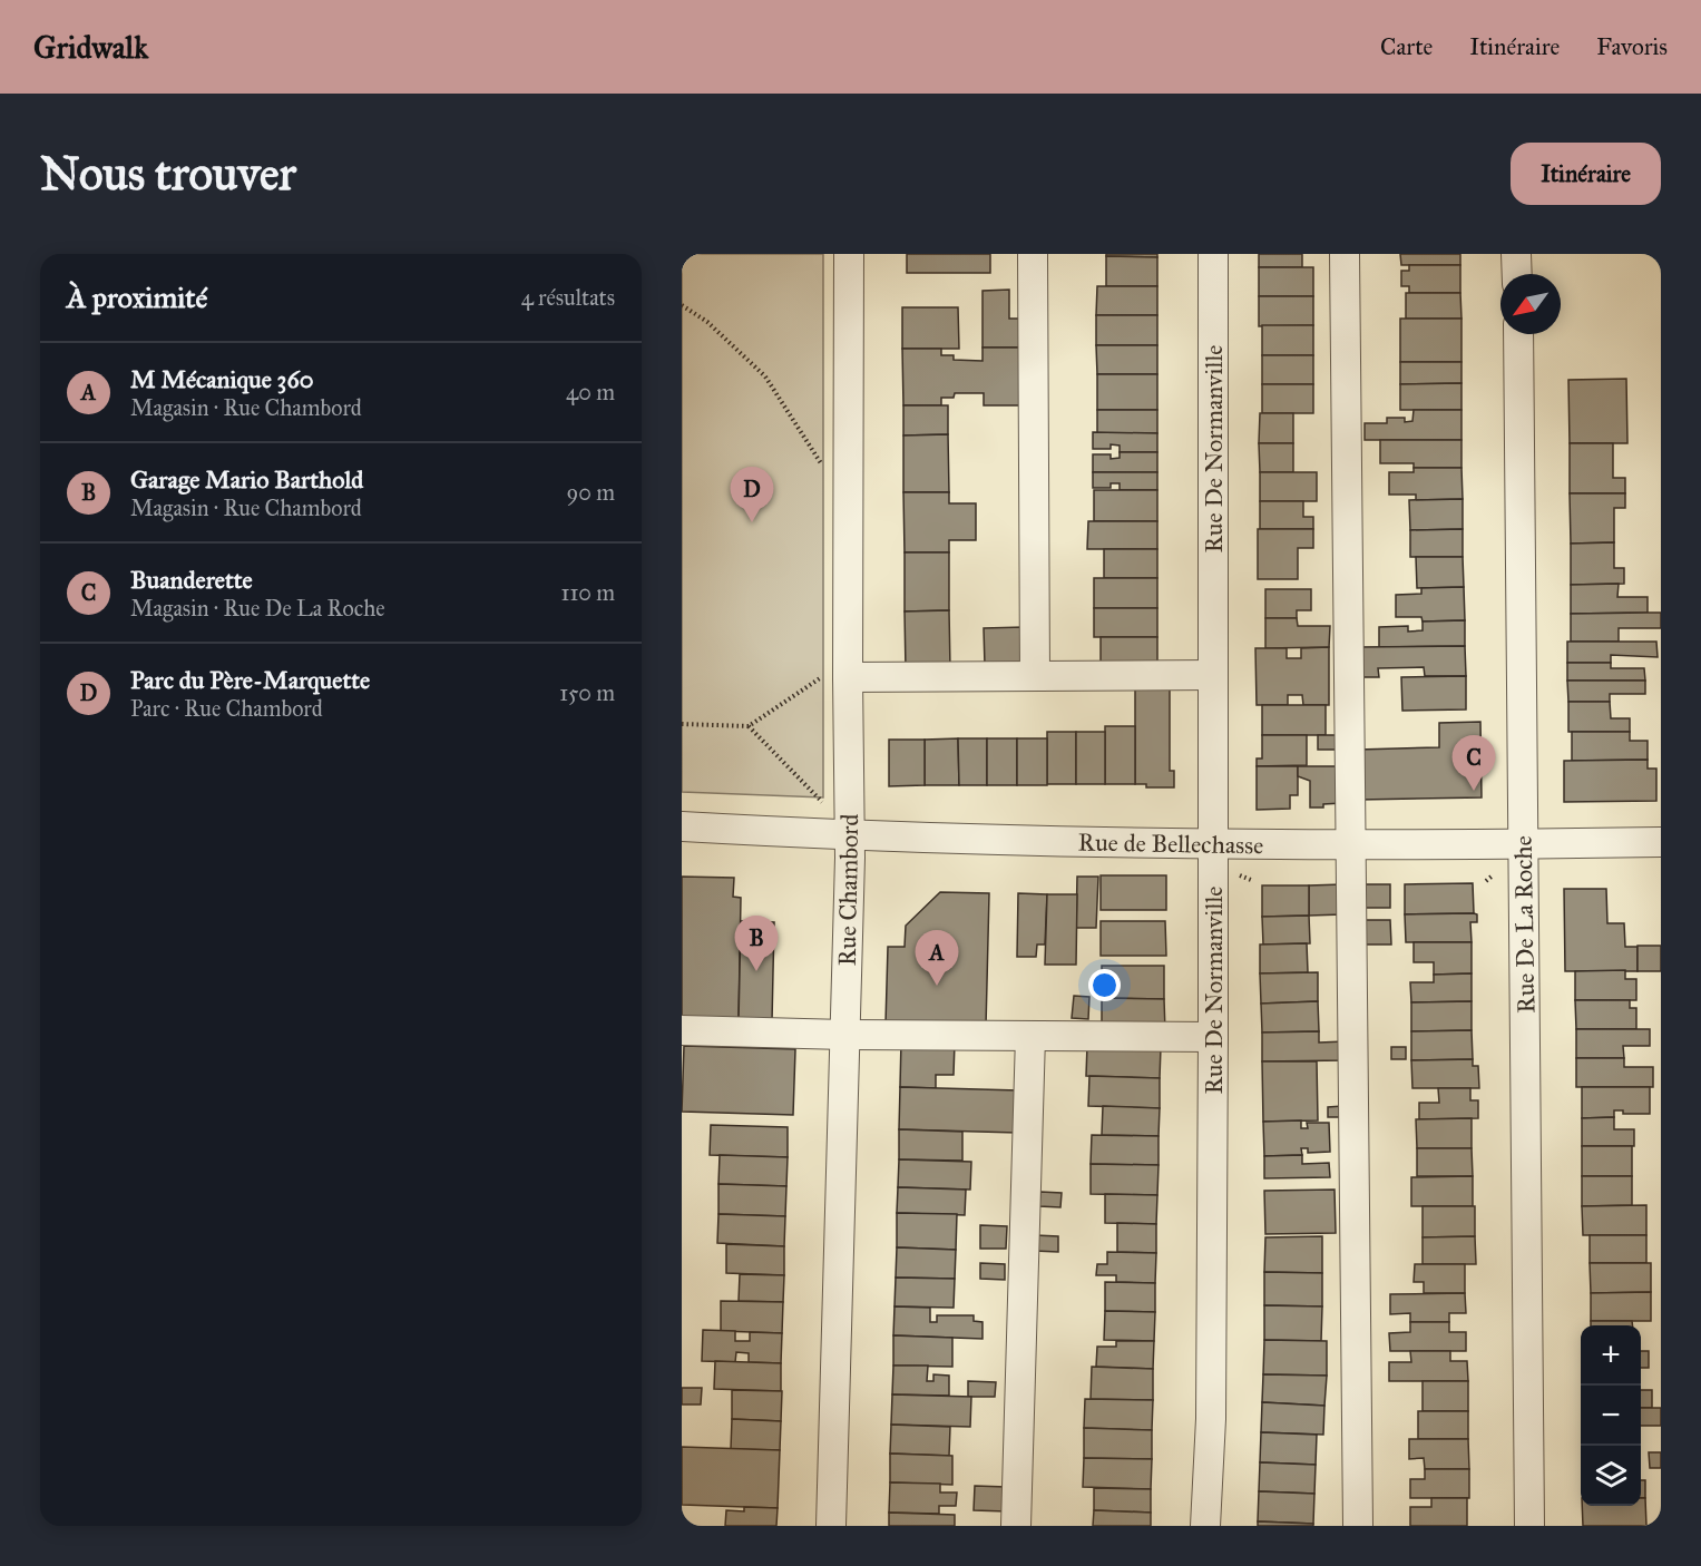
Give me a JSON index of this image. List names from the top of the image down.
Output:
{
  "streets": {
    "street": [
      "Rue De Normanville",
      "Rue de Bellechasse",
      "Rue Chambord",
      "Rue De La Roche"
    ]
  },
  "crossings": [
    ["Rue De Normanville", "Rue de Bellechasse"],
    ["Rue de Bellechasse", "Rue Chambord"],
    ["Rue de Bellechasse", "Rue De La Roche"]
  ],
  "north": "bottom left",
  "page": {
    "header": "Gridwalk",
    "nav": ["Carte", "Itinéraire", "Favoris"],
    "buttons": "Itinéraire",
    "title": "Nous trouver",
    "heading": ["À proximité", "4 résultats"],
    "list": [
      {
        "mark": "A",
        "name": "M Mécanique 360",
        "note": "Magasin · Rue Chambord",
        "value": "40 m"
      },
      {
        "mark": "B",
        "name": "Garage Mario Barthold",
        "note": "Magasin · Rue Chambord",
        "value": "90 m"
      },
      {
        "mark": "C",
        "name": "Buanderette",
        "note": "Magasin · Rue De La Roche",
        "value": "110 m"
      },
      {
        "mark": "D",
        "name": "Parc du Père-Marquette",
        "note": "Parc · Rue Chambord",
        "value": "150 m"
      }
    ],
    "pins": [
      "D",
      "C",
      "B",
      "A"
    ],
    "map_buttons": ["+", "−"]
  }
}
